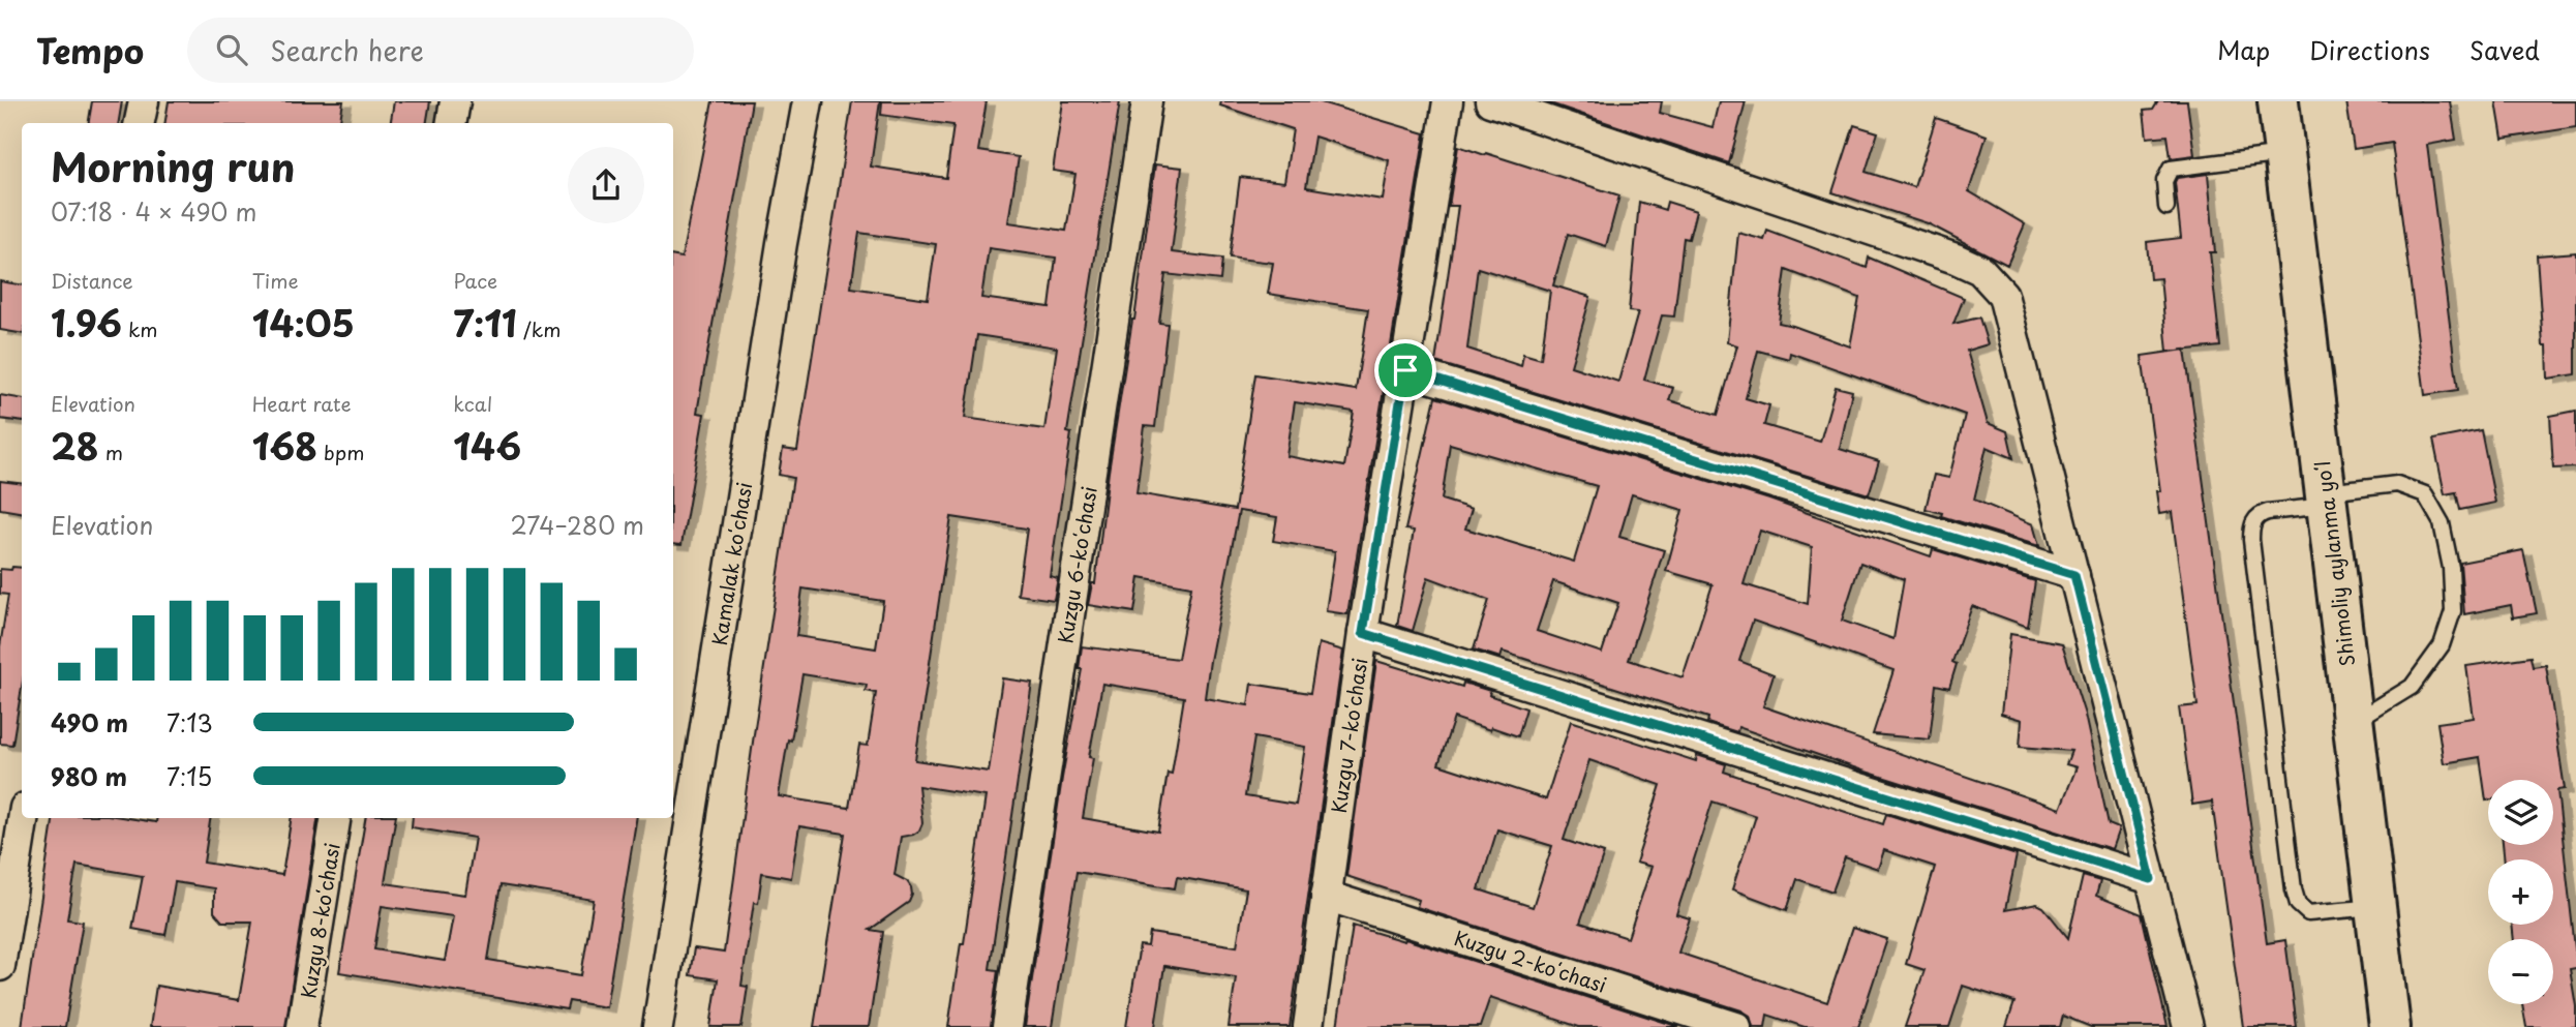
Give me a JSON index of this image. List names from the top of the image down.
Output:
{
  "streets": {
    "main road": ["Shimoliy aylanma yoʻl"],
    "street": [
      "Kamalak koʻchasi",
      "Kuzgu 6-koʻchasi",
      "Kuzgu 7-koʻchasi",
      "Kuzgu 8-koʻchasi",
      "Kuzgu 2-koʻchasi"
    ]
  },
  "crossings": [
    ["Kuzgu 7-koʻchasi", "Kuzgu 2-koʻchasi"]
  ],
  "page": {
    "header": "Tempo",
    "search": "Search here",
    "nav": ["Map", "Directions", "Saved"],
    "heading": ["Morning run", "07:18 · 4 × 490 m"],
    "stats": [
      ["Distance", "1.96 km"],
      ["Time", "14:05"],
      ["Pace", "7:11 /km"],
      ["Elevation", "28 m"],
      ["Heart rate", "168 bpm"],
      ["kcal", "146"]
    ],
    "chart": ["Elevation", "274–280 m"],
    "list": [
      {
        "name": "490 m",
        "note": "7:13"
      },
      {
        "name": "980 m",
        "note": "7:15"
      }
    ],
    "map_buttons": ["+", "−"]
  }
}
